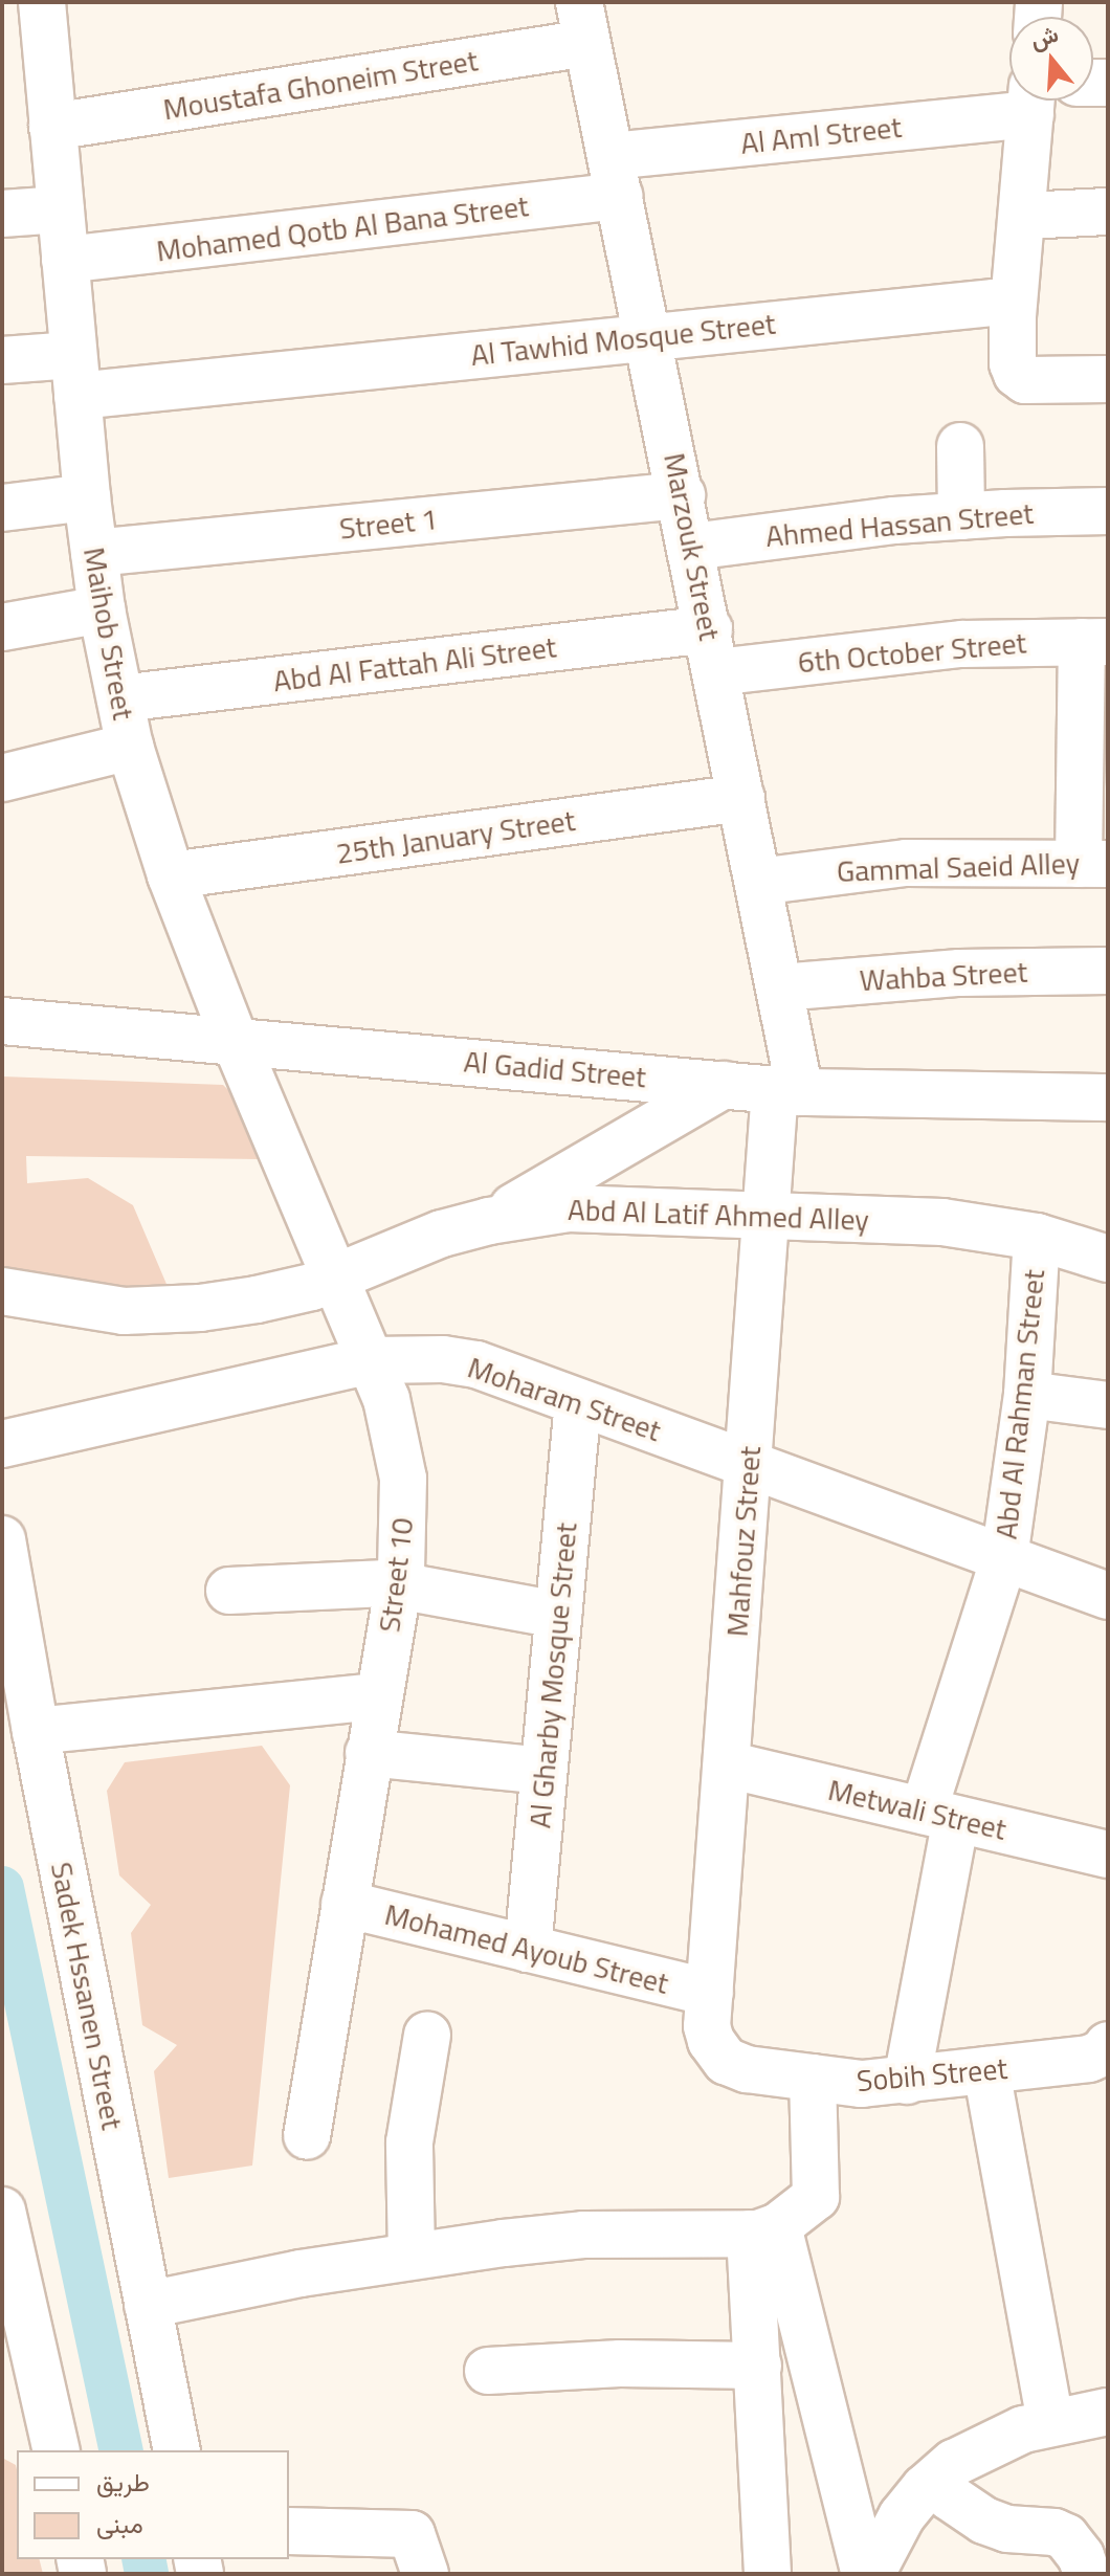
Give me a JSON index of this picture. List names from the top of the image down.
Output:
{
  "streets": {
    "street": [
      "Moustafa Ghoneim Street",
      "Al Aml Street",
      "Mohamed Qotb Al Bana Street",
      "Al Tawhid Mosque Street",
      "Street 1",
      "Ahmed Hassan Street",
      "Marzouk Street",
      "Maihob Street",
      "6th October Street",
      "Abd Al Fattah Ali Street",
      "25th January Street",
      "Gammal Saeid Alley",
      "Wahba Street",
      "Al Gadid Street",
      "Abd Al Latif Ahmed Alley",
      "Moharam Street",
      "Abd Al Rahman Street",
      "Mahfouz Street",
      "Street 10",
      "Al Gharby Mosque Street",
      "Metwali Street",
      "Mohamed Ayoub Street",
      "Sadek Hssanen Street",
      "Sobih Street"
    ]
  },
  "crossings": [
    ["Moustafa Ghoneim Street", "Marzouk Street"],
    ["Moustafa Ghoneim Street", "Maihob Street"],
    ["Al Aml Street", "Mohamed Qotb Al Bana Street"],
    ["Al Aml Street", "Marzouk Street"],
    ["Mohamed Qotb Al Bana Street", "Marzouk Street"],
    ["Mohamed Qotb Al Bana Street", "Maihob Street"],
    ["Al Tawhid Mosque Street", "Marzouk Street"],
    ["Al Tawhid Mosque Street", "Maihob Street"],
    ["Street 1", "Marzouk Street"],
    ["Street 1", "Maihob Street"],
    ["Ahmed Hassan Street", "Marzouk Street"],
    ["Marzouk Street", "6th October Street"],
    ["Marzouk Street", "Abd Al Fattah Ali Street"],
    ["Marzouk Street", "25th January Street"],
    ["Marzouk Street", "Gammal Saeid Alley"],
    ["Marzouk Street", "Wahba Street"],
    ["Marzouk Street", "Al Gadid Street"],
    ["Marzouk Street", "Mahfouz Street"],
    ["Maihob Street", "Abd Al Fattah Ali Street"],
    ["Maihob Street", "25th January Street"],
    ["Maihob Street", "Al Gadid Street"],
    ["Maihob Street", "Street 10"],
    ["6th October Street", "Abd Al Fattah Ali Street"],
    ["Al Gadid Street", "Mahfouz Street"],
    ["Al Gadid Street", "Street 10"],
    ["Abd Al Latif Ahmed Alley", "Abd Al Rahman Street"],
    ["Abd Al Latif Ahmed Alley", "Mahfouz Street"],
    ["Abd Al Latif Ahmed Alley", "Street 10"],
    ["Moharam Street", "Abd Al Rahman Street"],
    ["Moharam Street", "Mahfouz Street"],
    ["Moharam Street", "Street 10"],
    ["Moharam Street", "Al Gharby Mosque Street"],
    ["Abd Al Rahman Street", "Metwali Street"],
    ["Abd Al Rahman Street", "Sobih Street"],
    ["Mahfouz Street", "Metwali Street"],
    ["Mahfouz Street", "Mohamed Ayoub Street"],
    ["Mahfouz Street", "Sobih Street"],
    ["Street 10", "Mohamed Ayoub Street"],
    ["Al Gharby Mosque Street", "Mohamed Ayoub Street"],
    ["Mohamed Ayoub Street", "Sobih Street"]
  ],
  "legend": ["طريق", "مبنى"],
  "north": "top"
}
